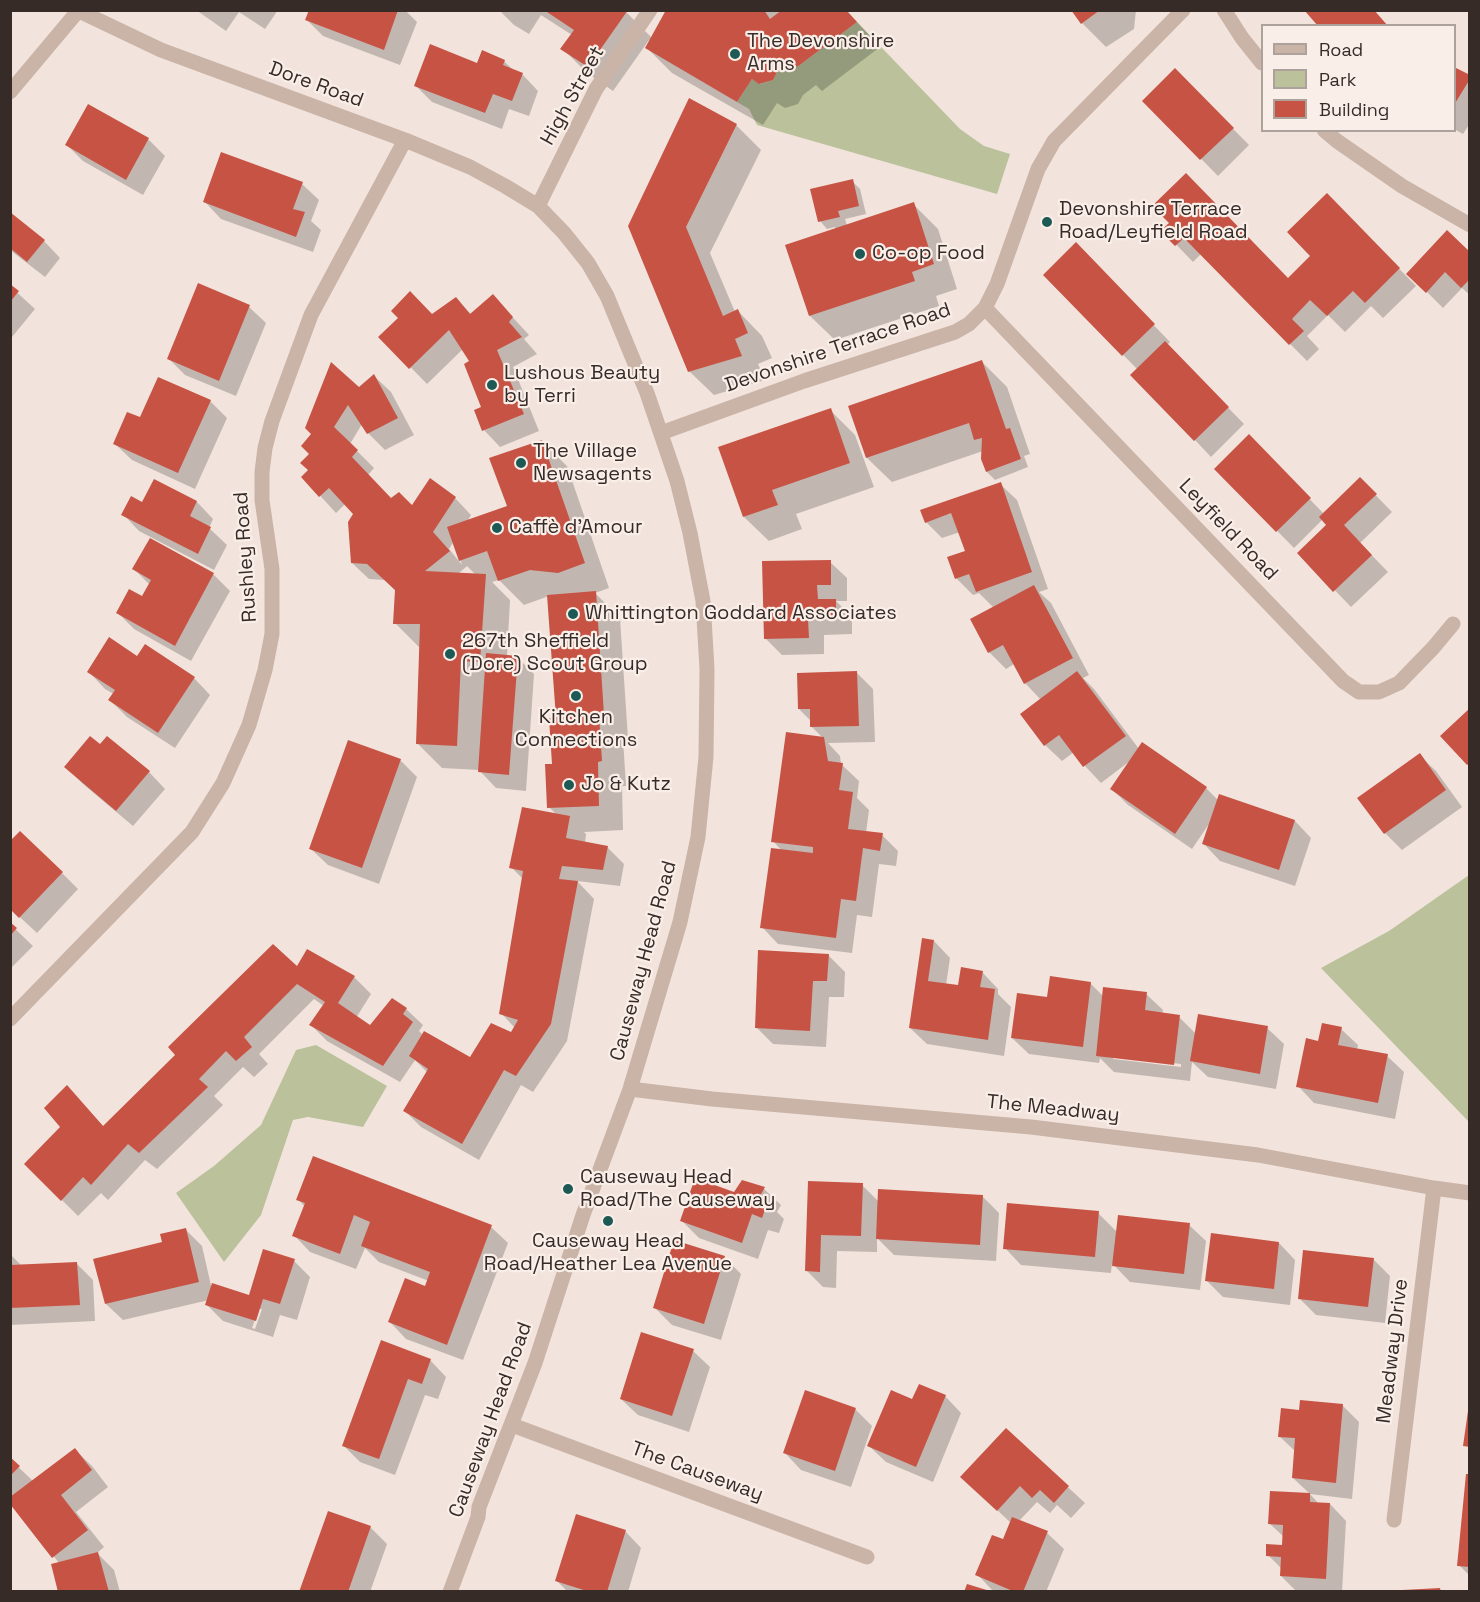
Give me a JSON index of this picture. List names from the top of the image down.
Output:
{
  "streets": {
    "street": [
      "Dore Road",
      "High Street",
      "Devonshire Terrace Road",
      "Leyfield Road",
      "Rushley Road",
      "Causeway Head Road",
      "The Meadway",
      "Meadway Drive",
      "The Causeway"
    ]
  },
  "crossings": [
    ["Dore Road", "High Street"],
    ["Dore Road", "Rushley Road"],
    ["Dore Road", "Causeway Head Road"],
    ["High Street", "Causeway Head Road"],
    ["Devonshire Terrace Road", "Leyfield Road"],
    ["Devonshire Terrace Road", "Causeway Head Road"],
    ["Causeway Head Road", "The Meadway"],
    ["Causeway Head Road", "The Causeway"],
    ["The Meadway", "Meadway Drive"]
  ],
  "places": [
    "The Devonshire Arms",
    "Devonshire Terrace Road/Leyfield Road",
    "Co-op Food",
    "Lushous Beauty by Terri",
    "The Village Newsagents",
    "Caffè d'Amour",
    "Whittington Goddard Associates",
    "267th Sheffield (Dore) Scout Group",
    "Kitchen Connections",
    "Jo & Kutz",
    "Causeway Head Road/The Causeway",
    "Causeway Head Road/Heather Lea Avenue"
  ],
  "legend": ["Road", "Park", "Building"]
}
